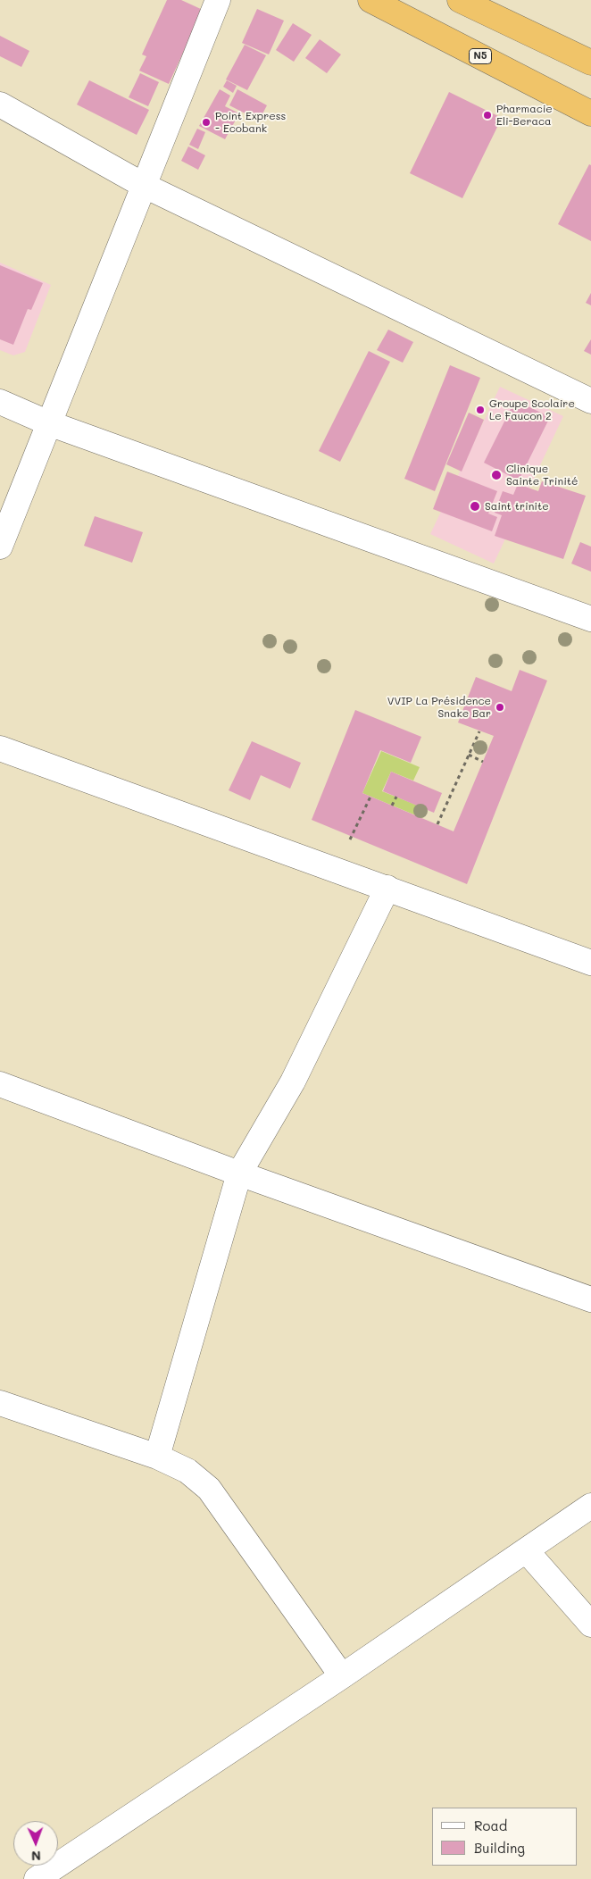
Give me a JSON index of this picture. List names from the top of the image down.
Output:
{
  "streets": {
    "highway": ["N5"]
  },
  "places": [
    "Pharmacie Eli-Beraca",
    "Point Express - Ecobank",
    "Groupe Scolaire Le Faucon 2",
    "Clinique Sainte Trinité",
    "Saint trinite",
    "VVIP La Présidence Snake Bar"
  ],
  "legend": ["Road", "Building"],
  "north": "bottom"
}
